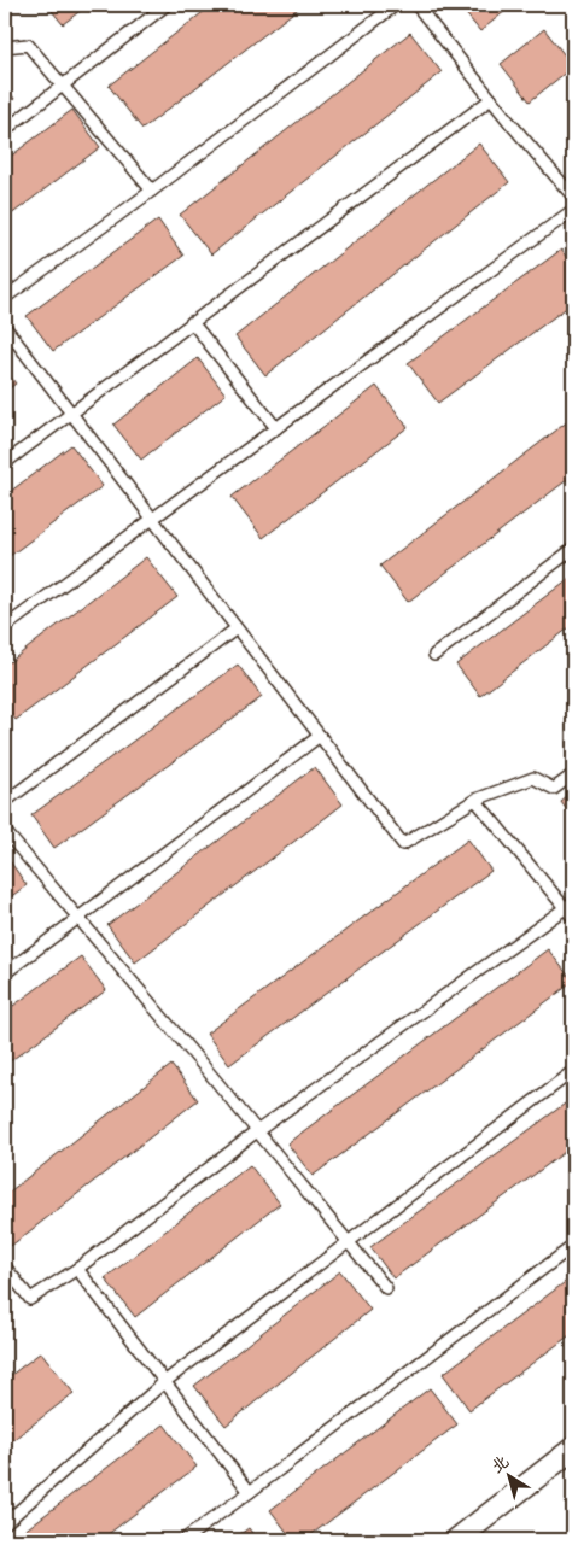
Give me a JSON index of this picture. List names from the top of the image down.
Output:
{
  "north": "top left"
}
